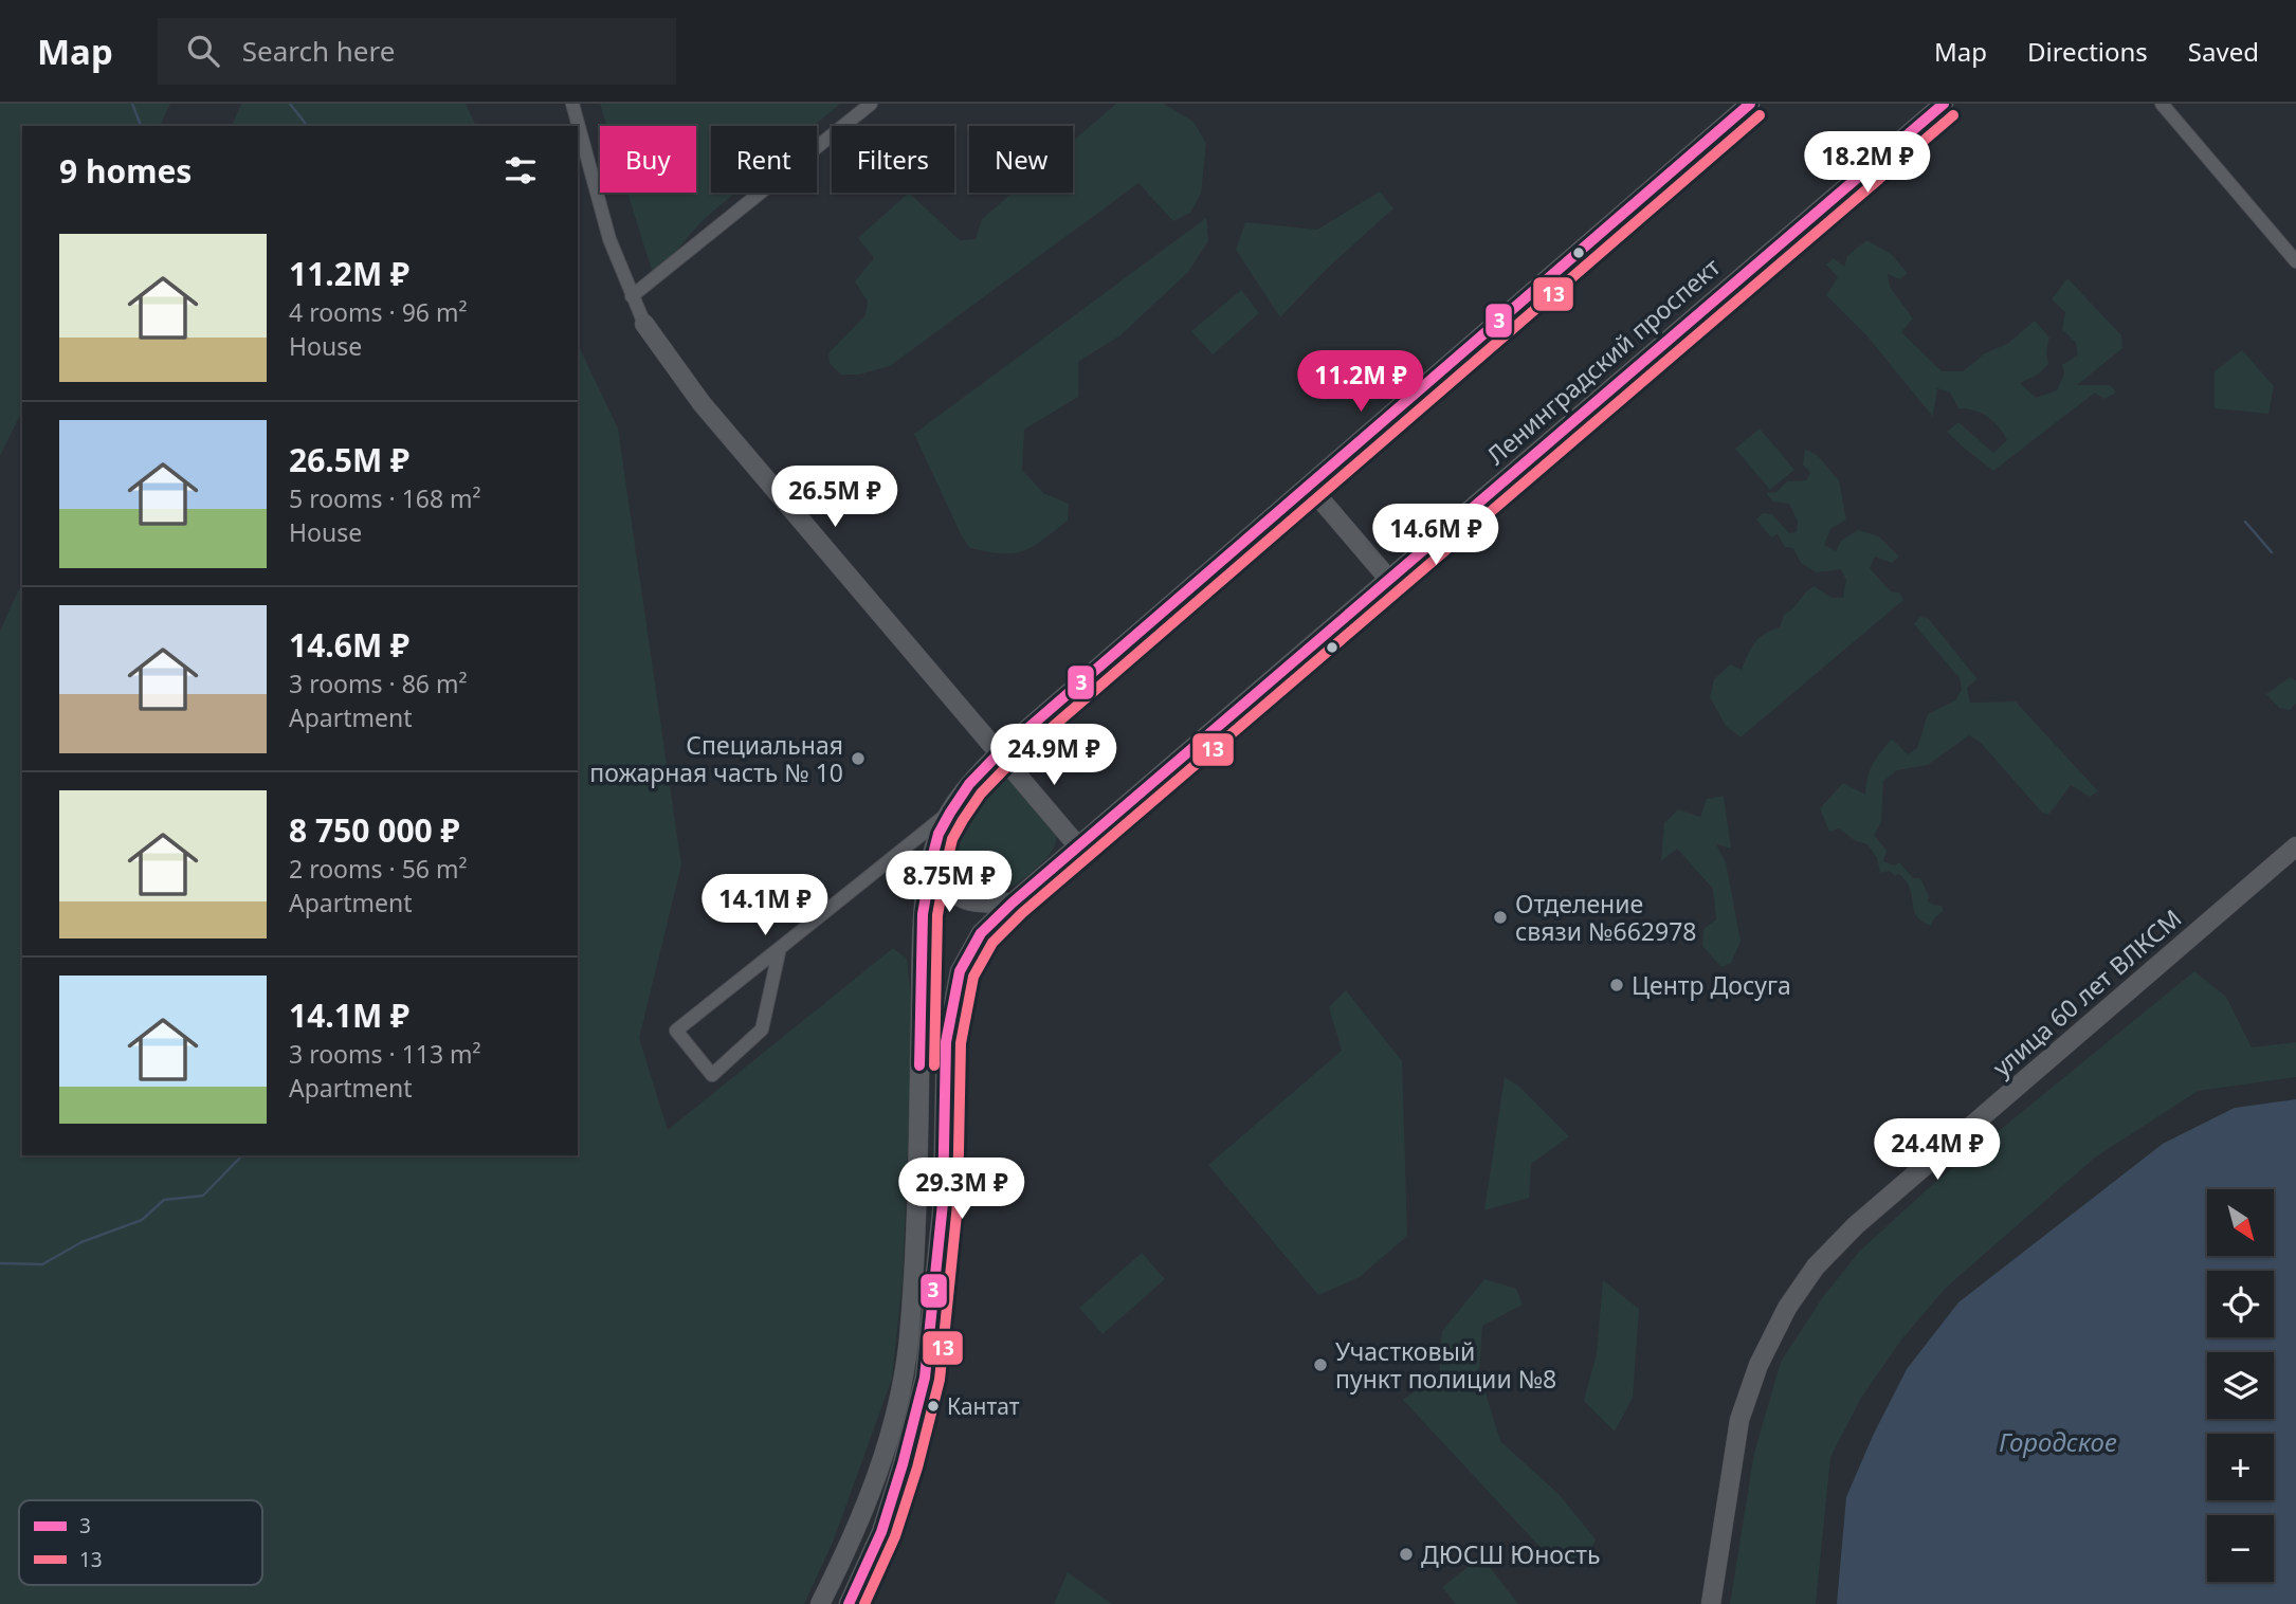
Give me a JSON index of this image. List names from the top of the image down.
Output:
{
  "streets": {
    "main road": ["Ленинградский проспект", "улица 60 лет ВЛКСМ"]
  },
  "water": ["Городское"],
  "places": [
    "Специальная пожарная часть № 10",
    "Отделение связи №662978",
    "Центр Досуга",
    "Участковый пункт полиции №8",
    "Кантат",
    "ДЮСШ Юность"
  ],
  "lines": ["transit line 3", "transit line 13"],
  "legend": ["3", "13"],
  "north": "bottom right",
  "page": {
    "header": "Map",
    "search": "Search here",
    "nav": ["Map", "Directions", "Saved"],
    "chip": [
      "Buy",
      "Rent",
      "Filters",
      "New"
    ],
    "heading": "9 homes",
    "price": [
      "18.2M ₽",
      "11.2M ₽",
      "26.5M ₽",
      "14.6M ₽",
      "24.9M ₽",
      "8.75M ₽",
      "14.1M ₽",
      "24.4M ₽",
      "29.3M ₽"
    ],
    "list": [
      {
        "name": "11.2M ₽",
        "note": "4 rooms · 96 m² · House"
      },
      {
        "name": "26.5M ₽",
        "note": "5 rooms · 168 m² · House"
      },
      {
        "name": "14.6M ₽",
        "note": "3 rooms · 86 m² · Apartment"
      },
      {
        "name": "8 750 000 ₽",
        "note": "2 rooms · 56 m² · Apartment"
      },
      {
        "name": "14.1M ₽",
        "note": "3 rooms · 113 m² · Apartment"
      }
    ],
    "map_buttons": ["+", "−"]
  }
}
